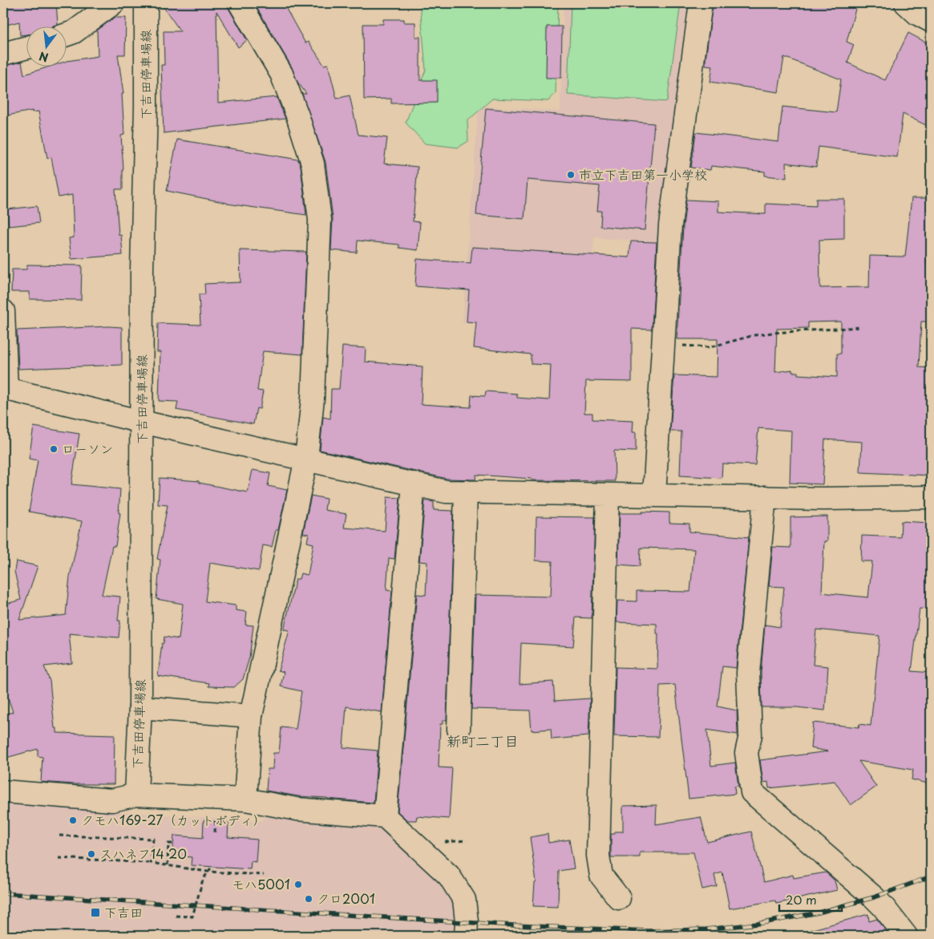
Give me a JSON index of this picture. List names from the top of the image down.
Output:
{
  "streets": {
    "street": ["下吉田停車場線"]
  },
  "districts": ["新町二丁目"],
  "places": {
    "other": [
      "市立下吉田第一小学校",
      "ローソン",
      "クモハ169-27（カットボディ）",
      "スハネフ14 20",
      "モハ5001",
      "クロ2001"
    ],
    "transit": ["下吉田"]
  },
  "scale_bar": "20 m",
  "north": "bottom"
}
